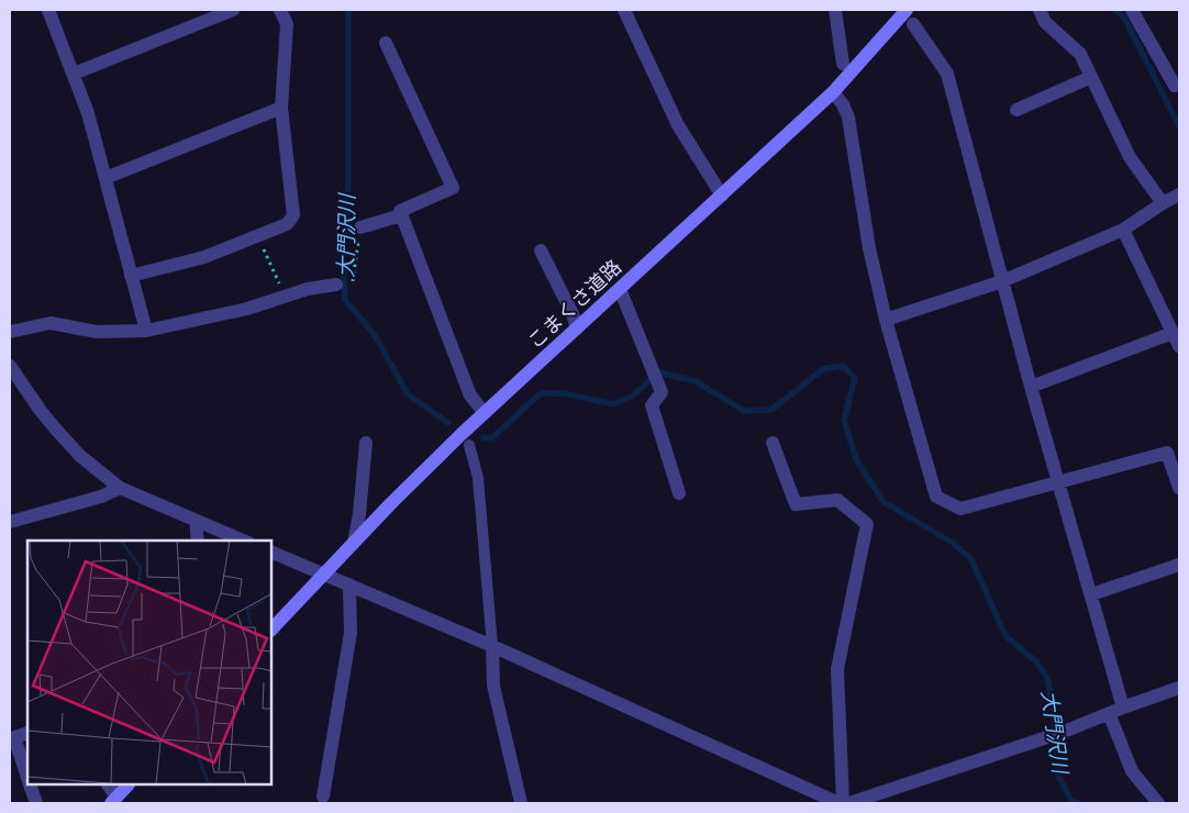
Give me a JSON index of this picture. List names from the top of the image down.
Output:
{
  "streets": {
    "street": ["こまくさ道路"]
  },
  "water": ["大門沢川"]
}
